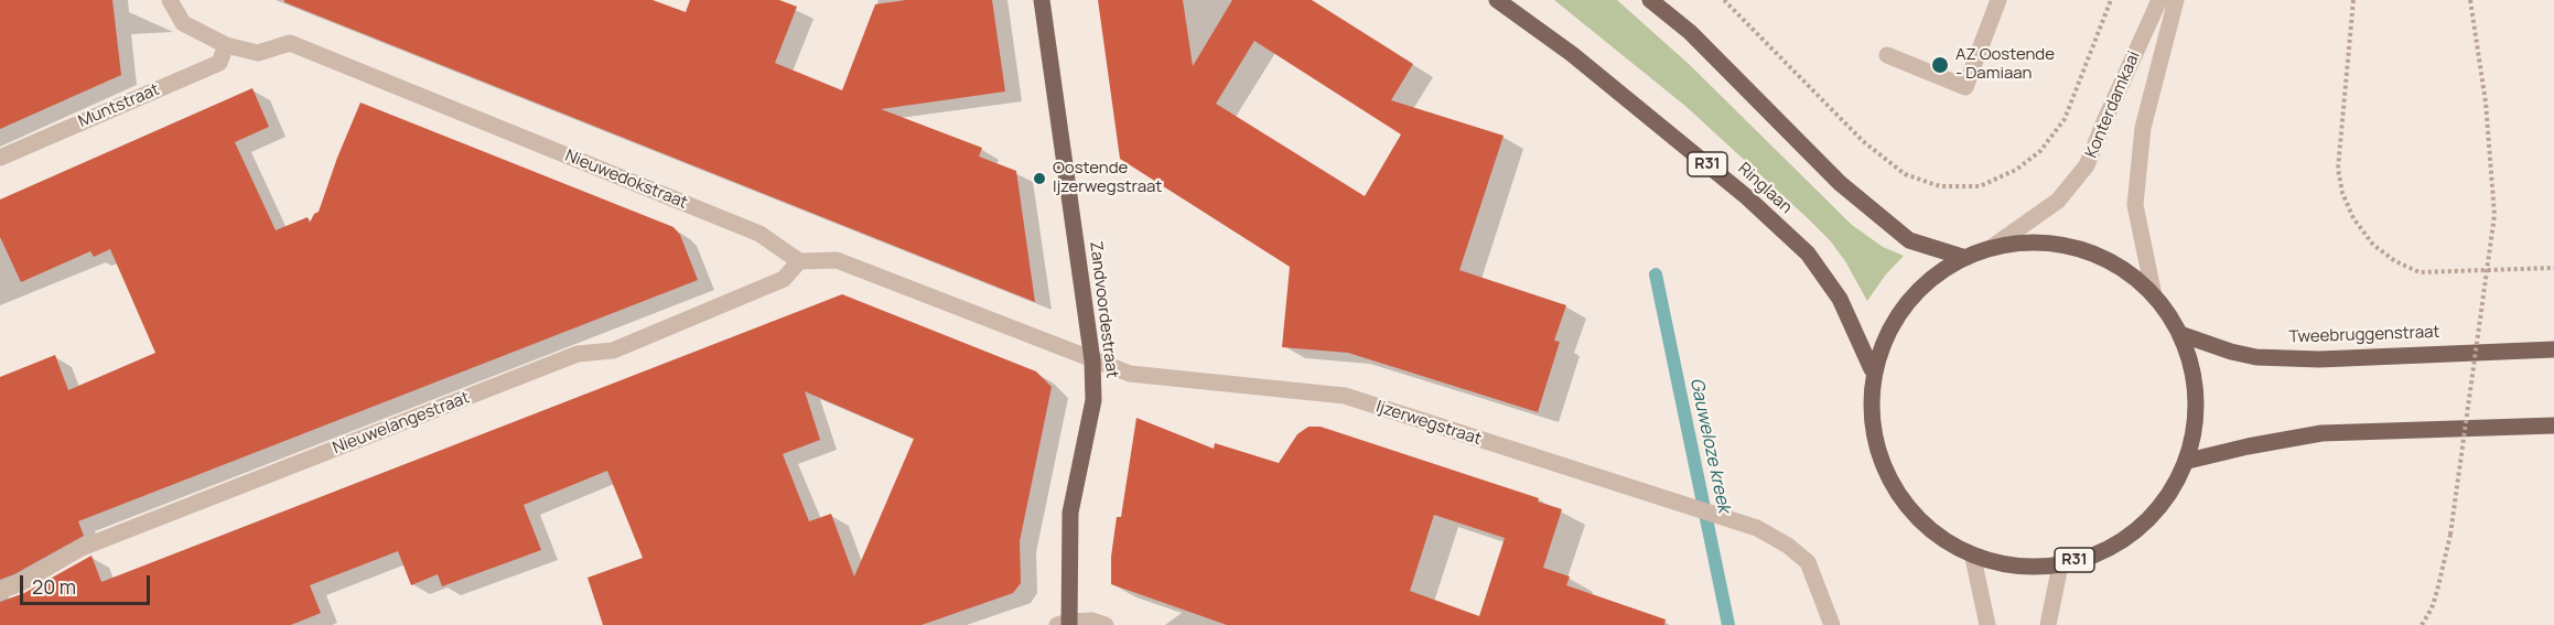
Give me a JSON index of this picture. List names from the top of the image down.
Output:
{
  "streets": {
    "main road": [
      "R31",
      "Ringlaan",
      "Zandvoordestraat",
      "Tweebruggenstraat"
    ],
    "street": [
      "Konterdamkaai",
      "Muntstraat",
      "Nieuwedokstraat",
      "Nieuwelangestraat",
      "Ijzerwegstraat"
    ]
  },
  "crossings": [
    ["Konterdamkaai", "R31"],
    ["Muntstraat", "Nieuwedokstraat"],
    ["R31", "Ringlaan"],
    ["R31", "Tweebruggenstraat"],
    ["Nieuwedokstraat", "Nieuwelangestraat"],
    ["Zandvoordestraat", "Ijzerwegstraat"]
  ],
  "water": ["Gauweloze kreek"],
  "places": ["AZ Oostende - Damiaan", "Oostende Ijzerwegstraat"],
  "scale_bar": "20 m"
}
